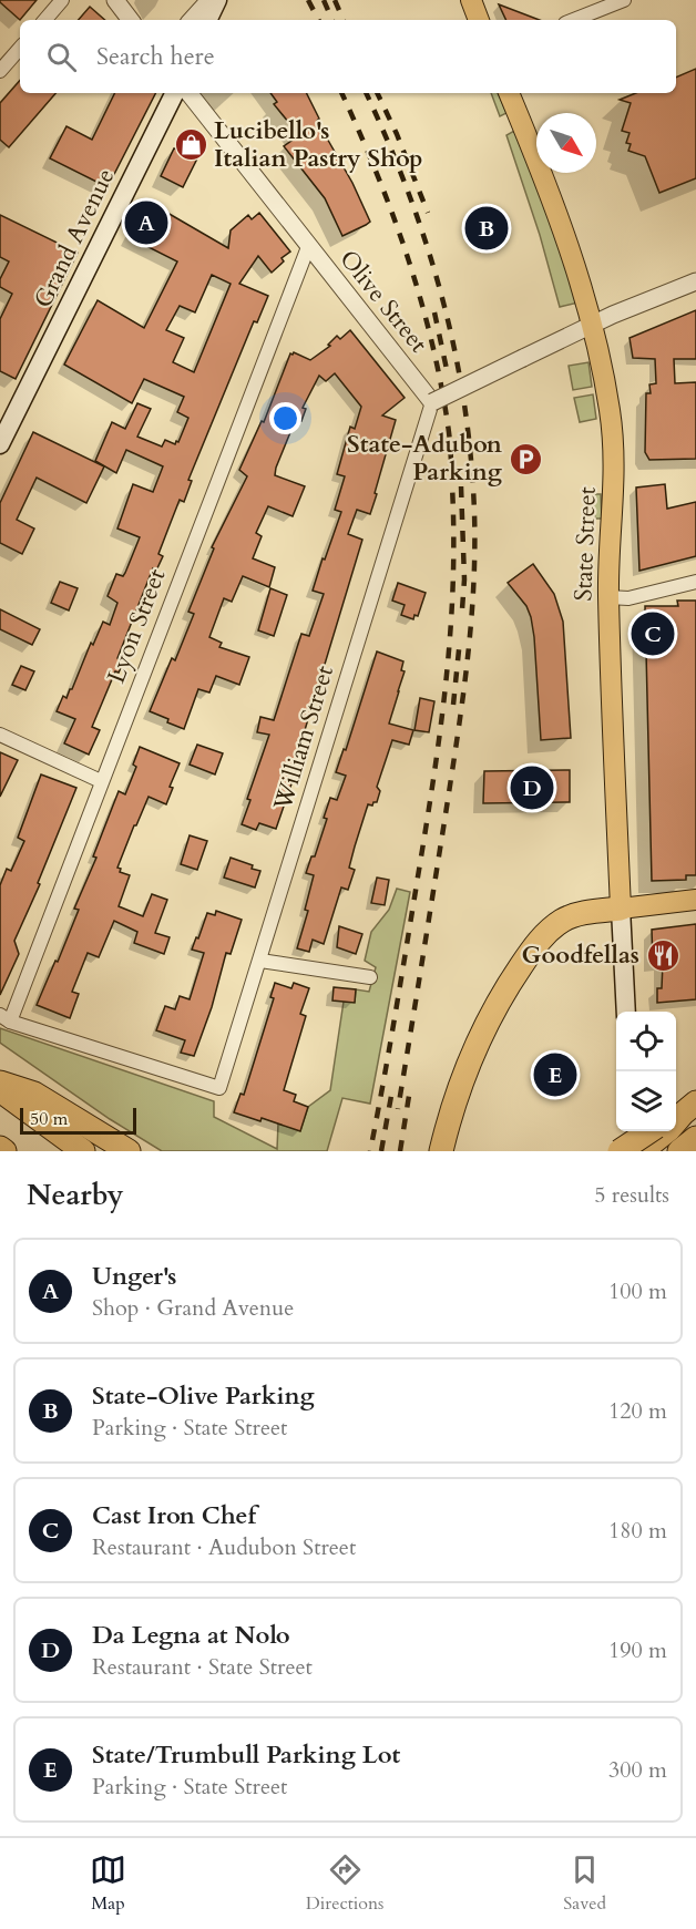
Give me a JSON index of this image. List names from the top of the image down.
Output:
{
  "streets": {
    "main road": ["Grand Avenue", "State Street"],
    "street": ["Olive Street", "Lyon Street", "William Street"]
  },
  "crossings": [
    ["Olive Street", "Lyon Street"],
    ["Olive Street", "William Street"],
    ["Lyon Street", "William Street"]
  ],
  "places": {
    "shop": ["Lucibello's Italian Pastry Shop"],
    "parking": ["State-Adubon Parking"],
    "restaurant": ["Goodfellas"]
  },
  "scale_bar": "50 m",
  "north": "bottom right",
  "page": {
    "search": "Search here",
    "pins": [
      "A",
      "B",
      "C",
      "D",
      "E"
    ],
    "scale": "50 m",
    "heading": ["Nearby", "5 results"],
    "list": [
      {
        "mark": "A",
        "name": "Unger's",
        "note": "Shop · Grand Avenue",
        "value": "100 m"
      },
      {
        "mark": "B",
        "name": "State-Olive Parking",
        "note": "Parking · State Street",
        "value": "120 m"
      },
      {
        "mark": "C",
        "name": "Cast Iron Chef",
        "note": "Restaurant · Audubon Street",
        "value": "180 m"
      },
      {
        "mark": "D",
        "name": "Da Legna at Nolo",
        "note": "Restaurant · State Street",
        "value": "190 m"
      },
      {
        "mark": "E",
        "name": "State/Trumbull Parking Lot",
        "note": "Parking · State Street",
        "value": "300 m"
      }
    ],
    "nav": ["Map", "Directions", "Saved"]
  }
}
